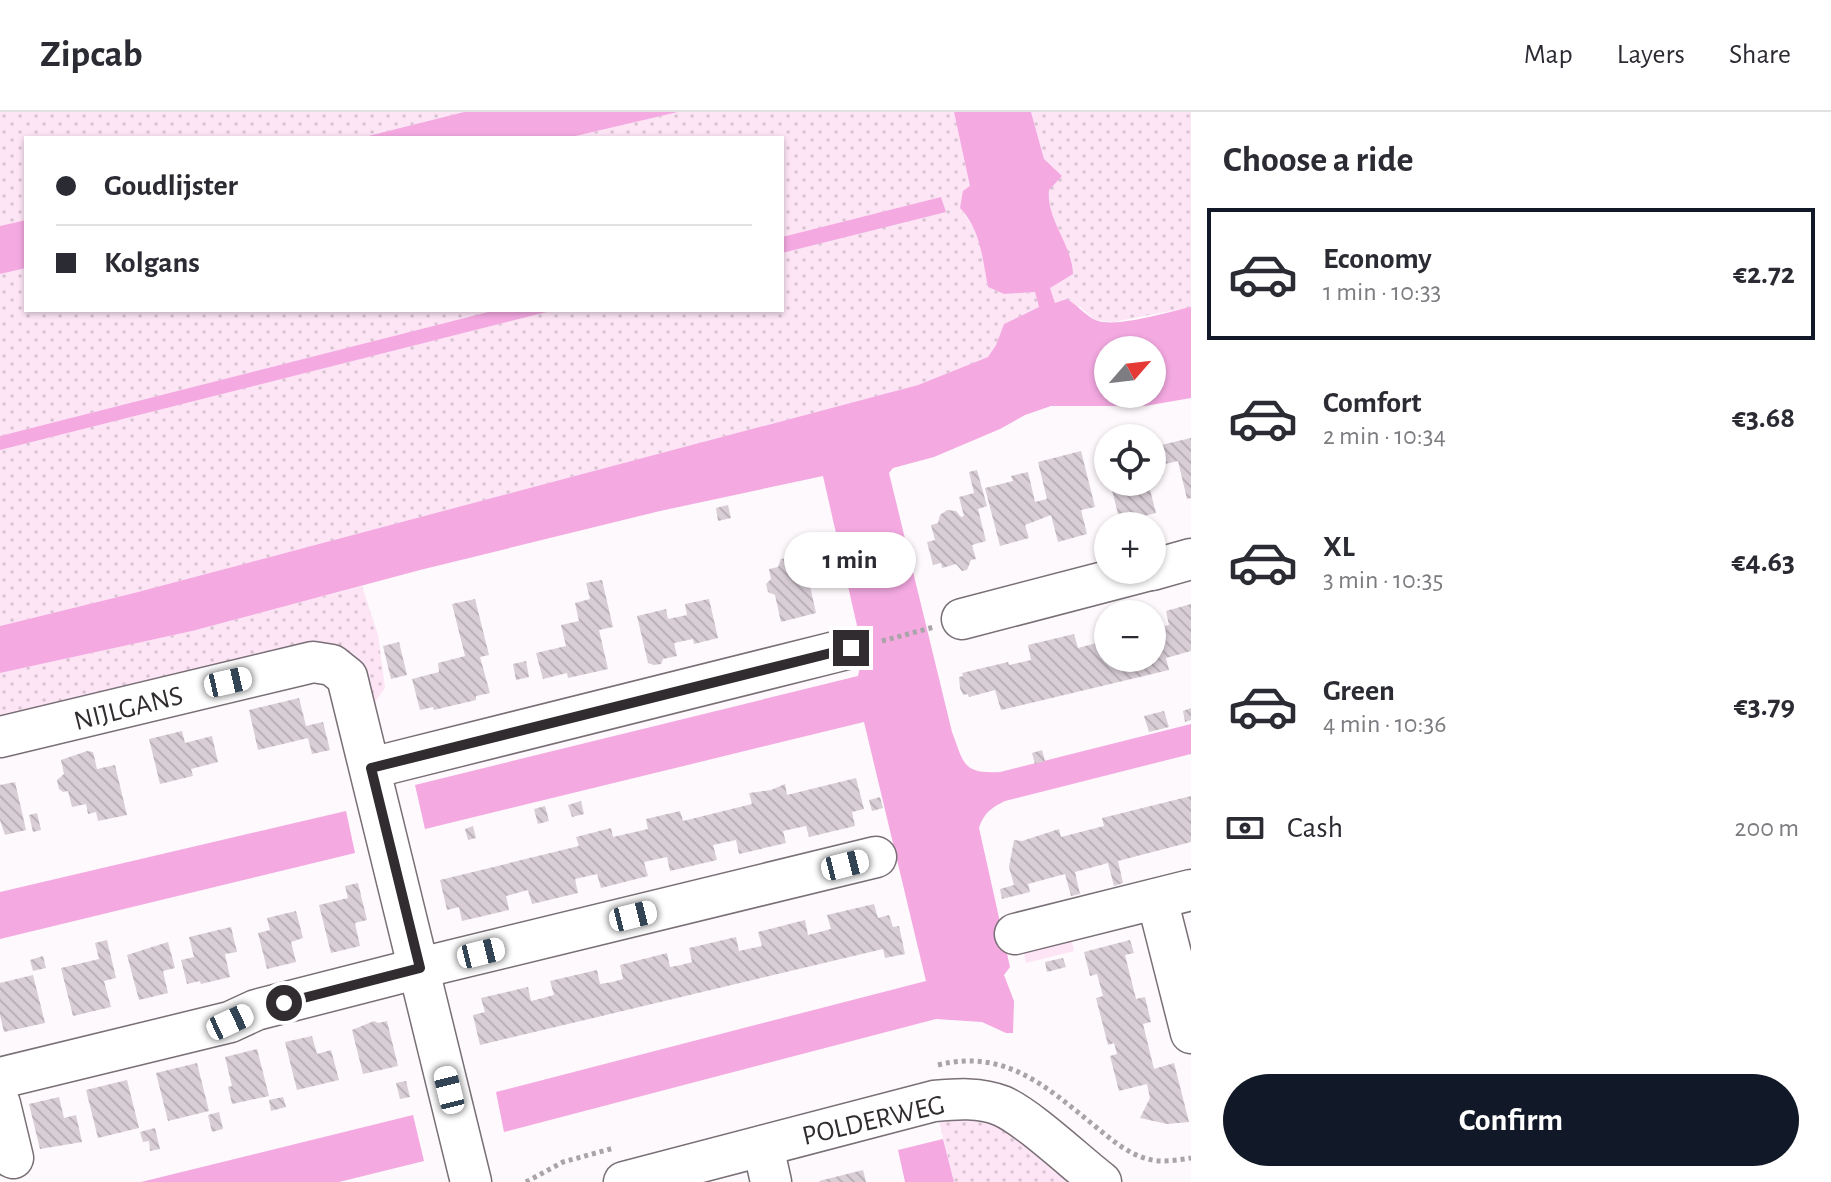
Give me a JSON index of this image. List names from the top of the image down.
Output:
{
  "streets": {
    "street": ["NIJLGANS", "POLDERWEG"]
  },
  "north": "top right",
  "page": {
    "header": "Zipcab",
    "nav": ["Map", "Layers", "Share"],
    "heading": "Choose a ride",
    "banner": ["Goudlijster", "Kolgans"],
    "list": [
      {
        "name": "Economy",
        "note": "1 min · 10:33",
        "value": "€2.72"
      },
      {
        "name": "Comfort",
        "note": "2 min · 10:34",
        "value": "€3.68"
      },
      {
        "name": "XL",
        "note": "3 min · 10:35",
        "value": "€4.63"
      },
      {
        "name": "Green",
        "note": "4 min · 10:36",
        "value": "€3.79"
      }
    ],
    "map_buttons": ["+", "−"],
    "bubble": "1 min",
    "pay": ["Cash", "200 m"],
    "buttons": "Confirm"
  }
}
